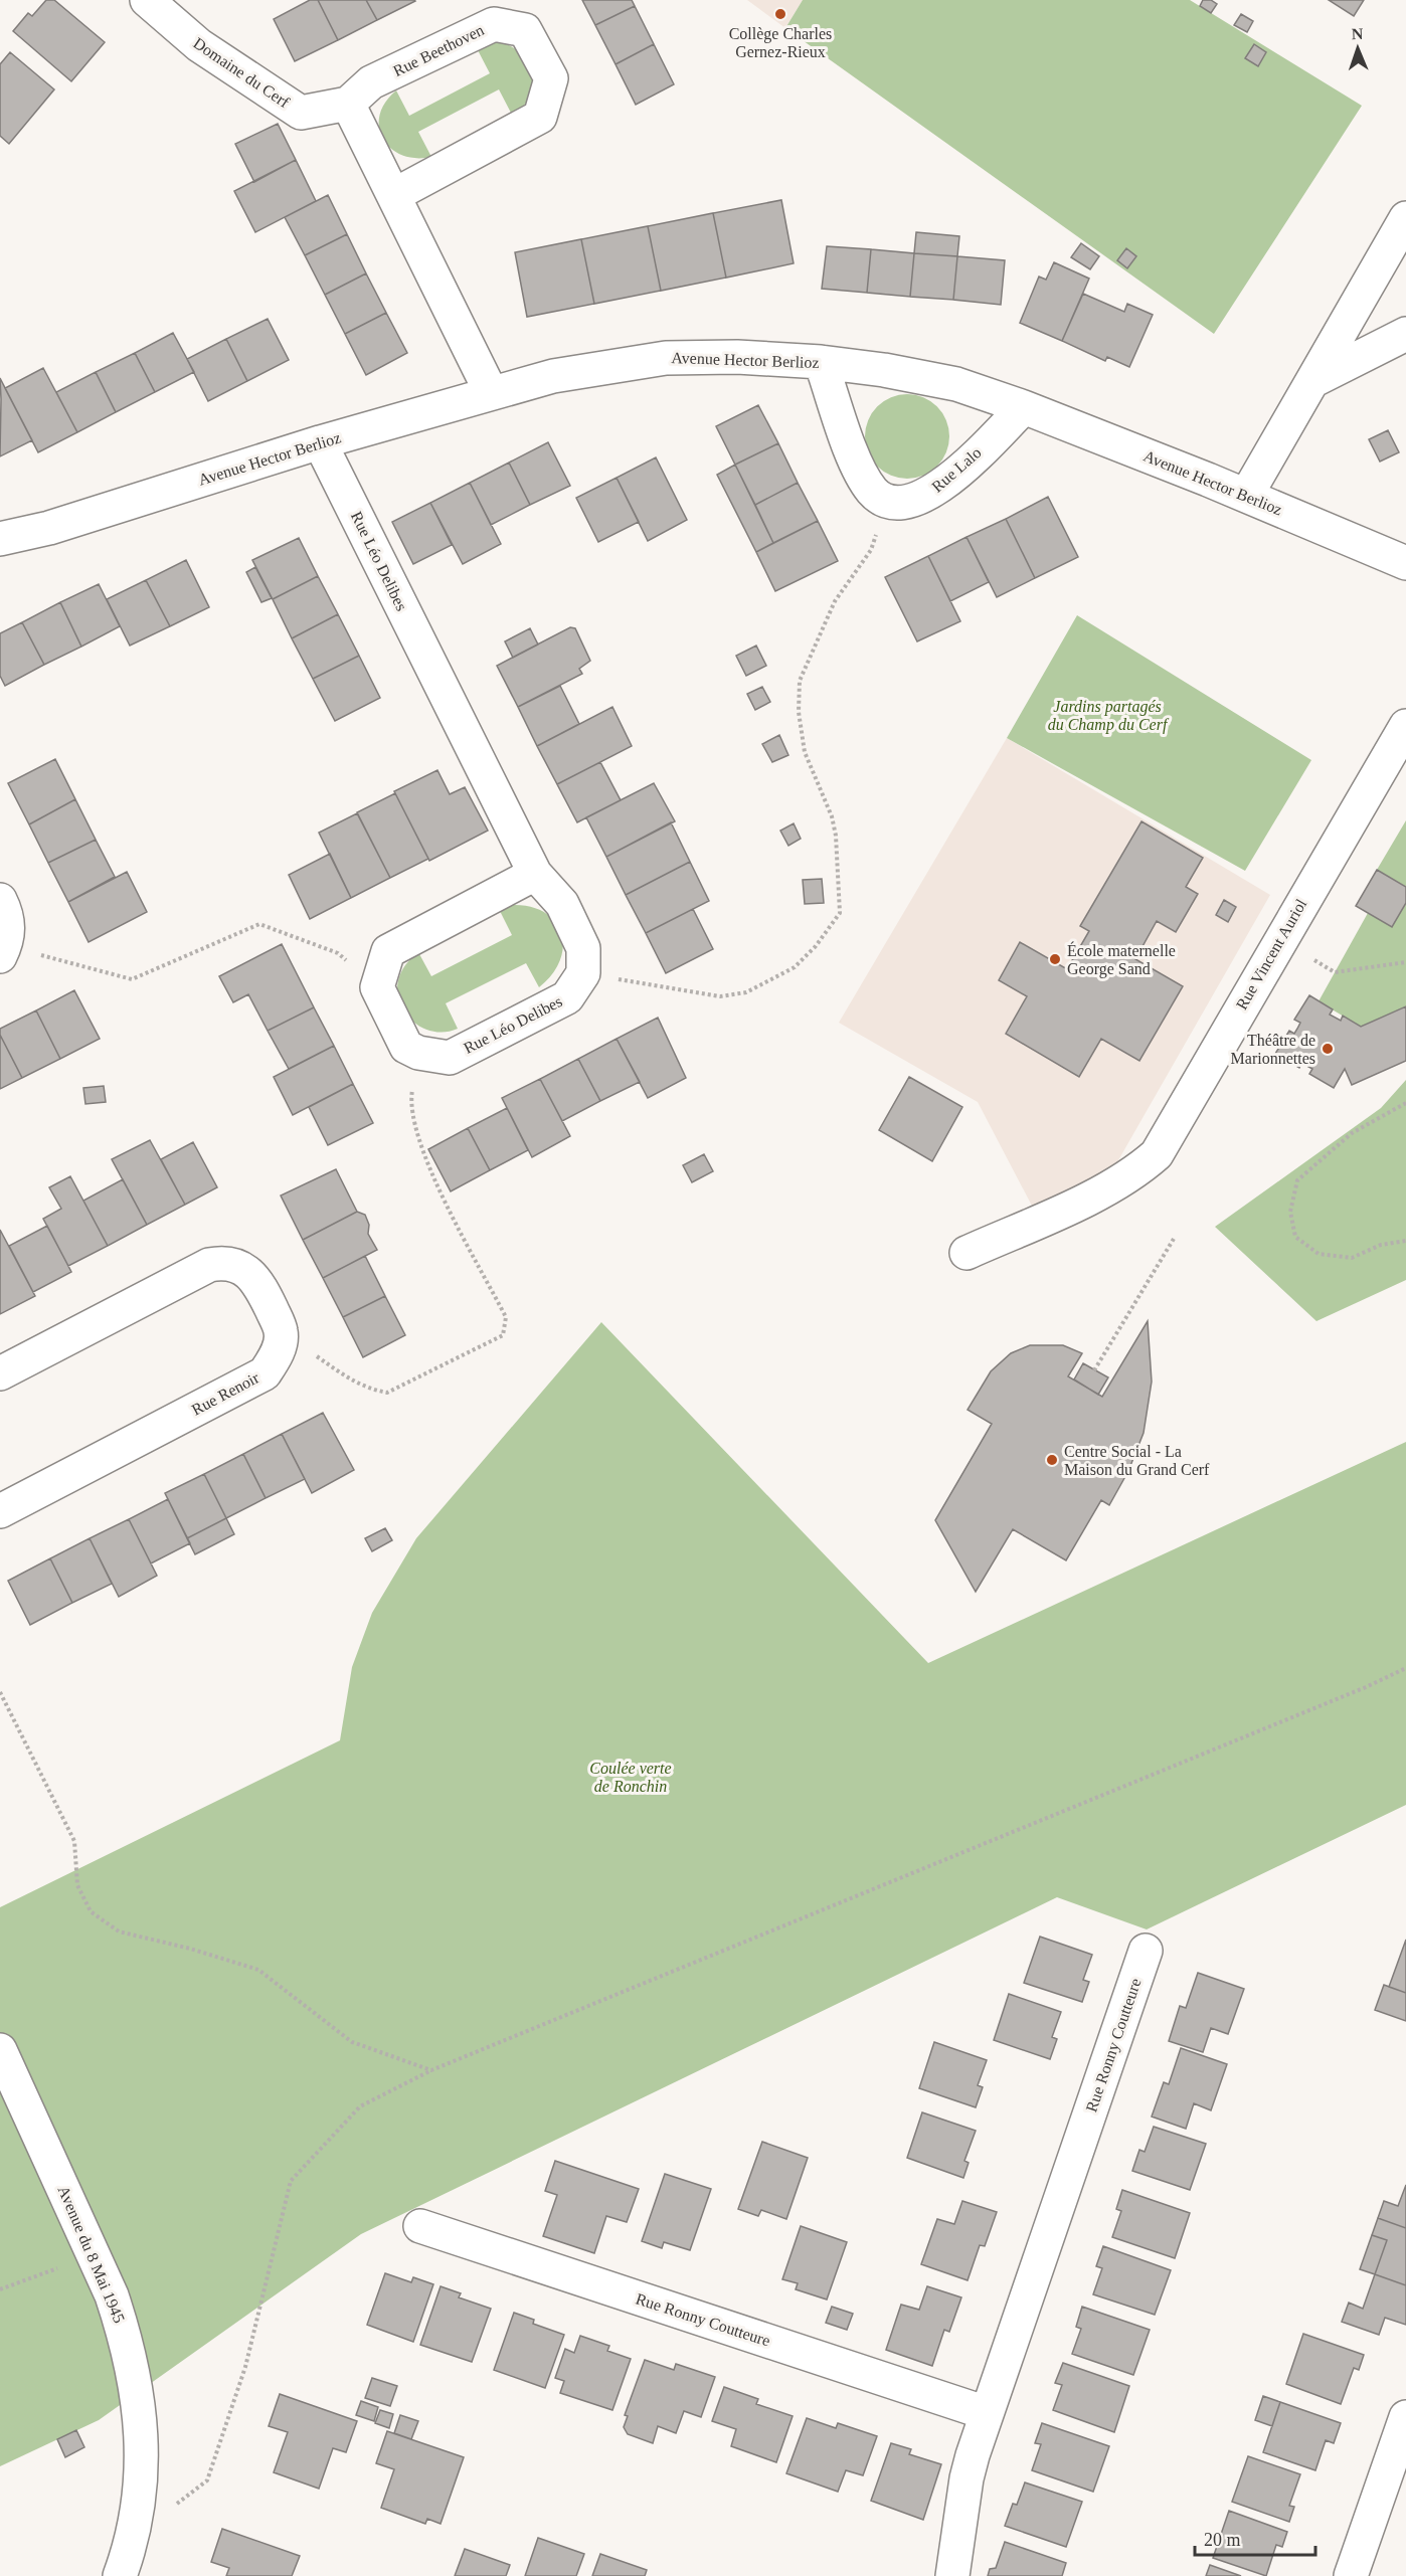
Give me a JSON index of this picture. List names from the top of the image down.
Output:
{
  "streets": {
    "street": [
      "Rue Beethoven",
      "Domaine du Cerf",
      "Avenue Hector Berlioz",
      "Rue Lalo",
      "Rue Léo Delibes",
      "Rue Vincent Auriol",
      "Rue Renoir",
      "Rue Ronny Coutteure",
      "Avenue du 8 Mai 1945"
    ]
  },
  "crossings": [
    ["Rue Beethoven", "Domaine du Cerf"],
    ["Avenue Hector Berlioz", "Rue Lalo"],
    ["Avenue Hector Berlioz", "Rue Léo Delibes"]
  ],
  "parks": ["Jardins partagés du Champ du Cerf", "Coulée verte de Ronchin"],
  "places": [
    "Collège Charles Gernez-Rieux",
    "École maternelle George Sand",
    "Théâtre de Marionnettes",
    "Centre Social - La Maison du Grand Cerf"
  ],
  "scale_bar": "20 m",
  "north": "top"
}
